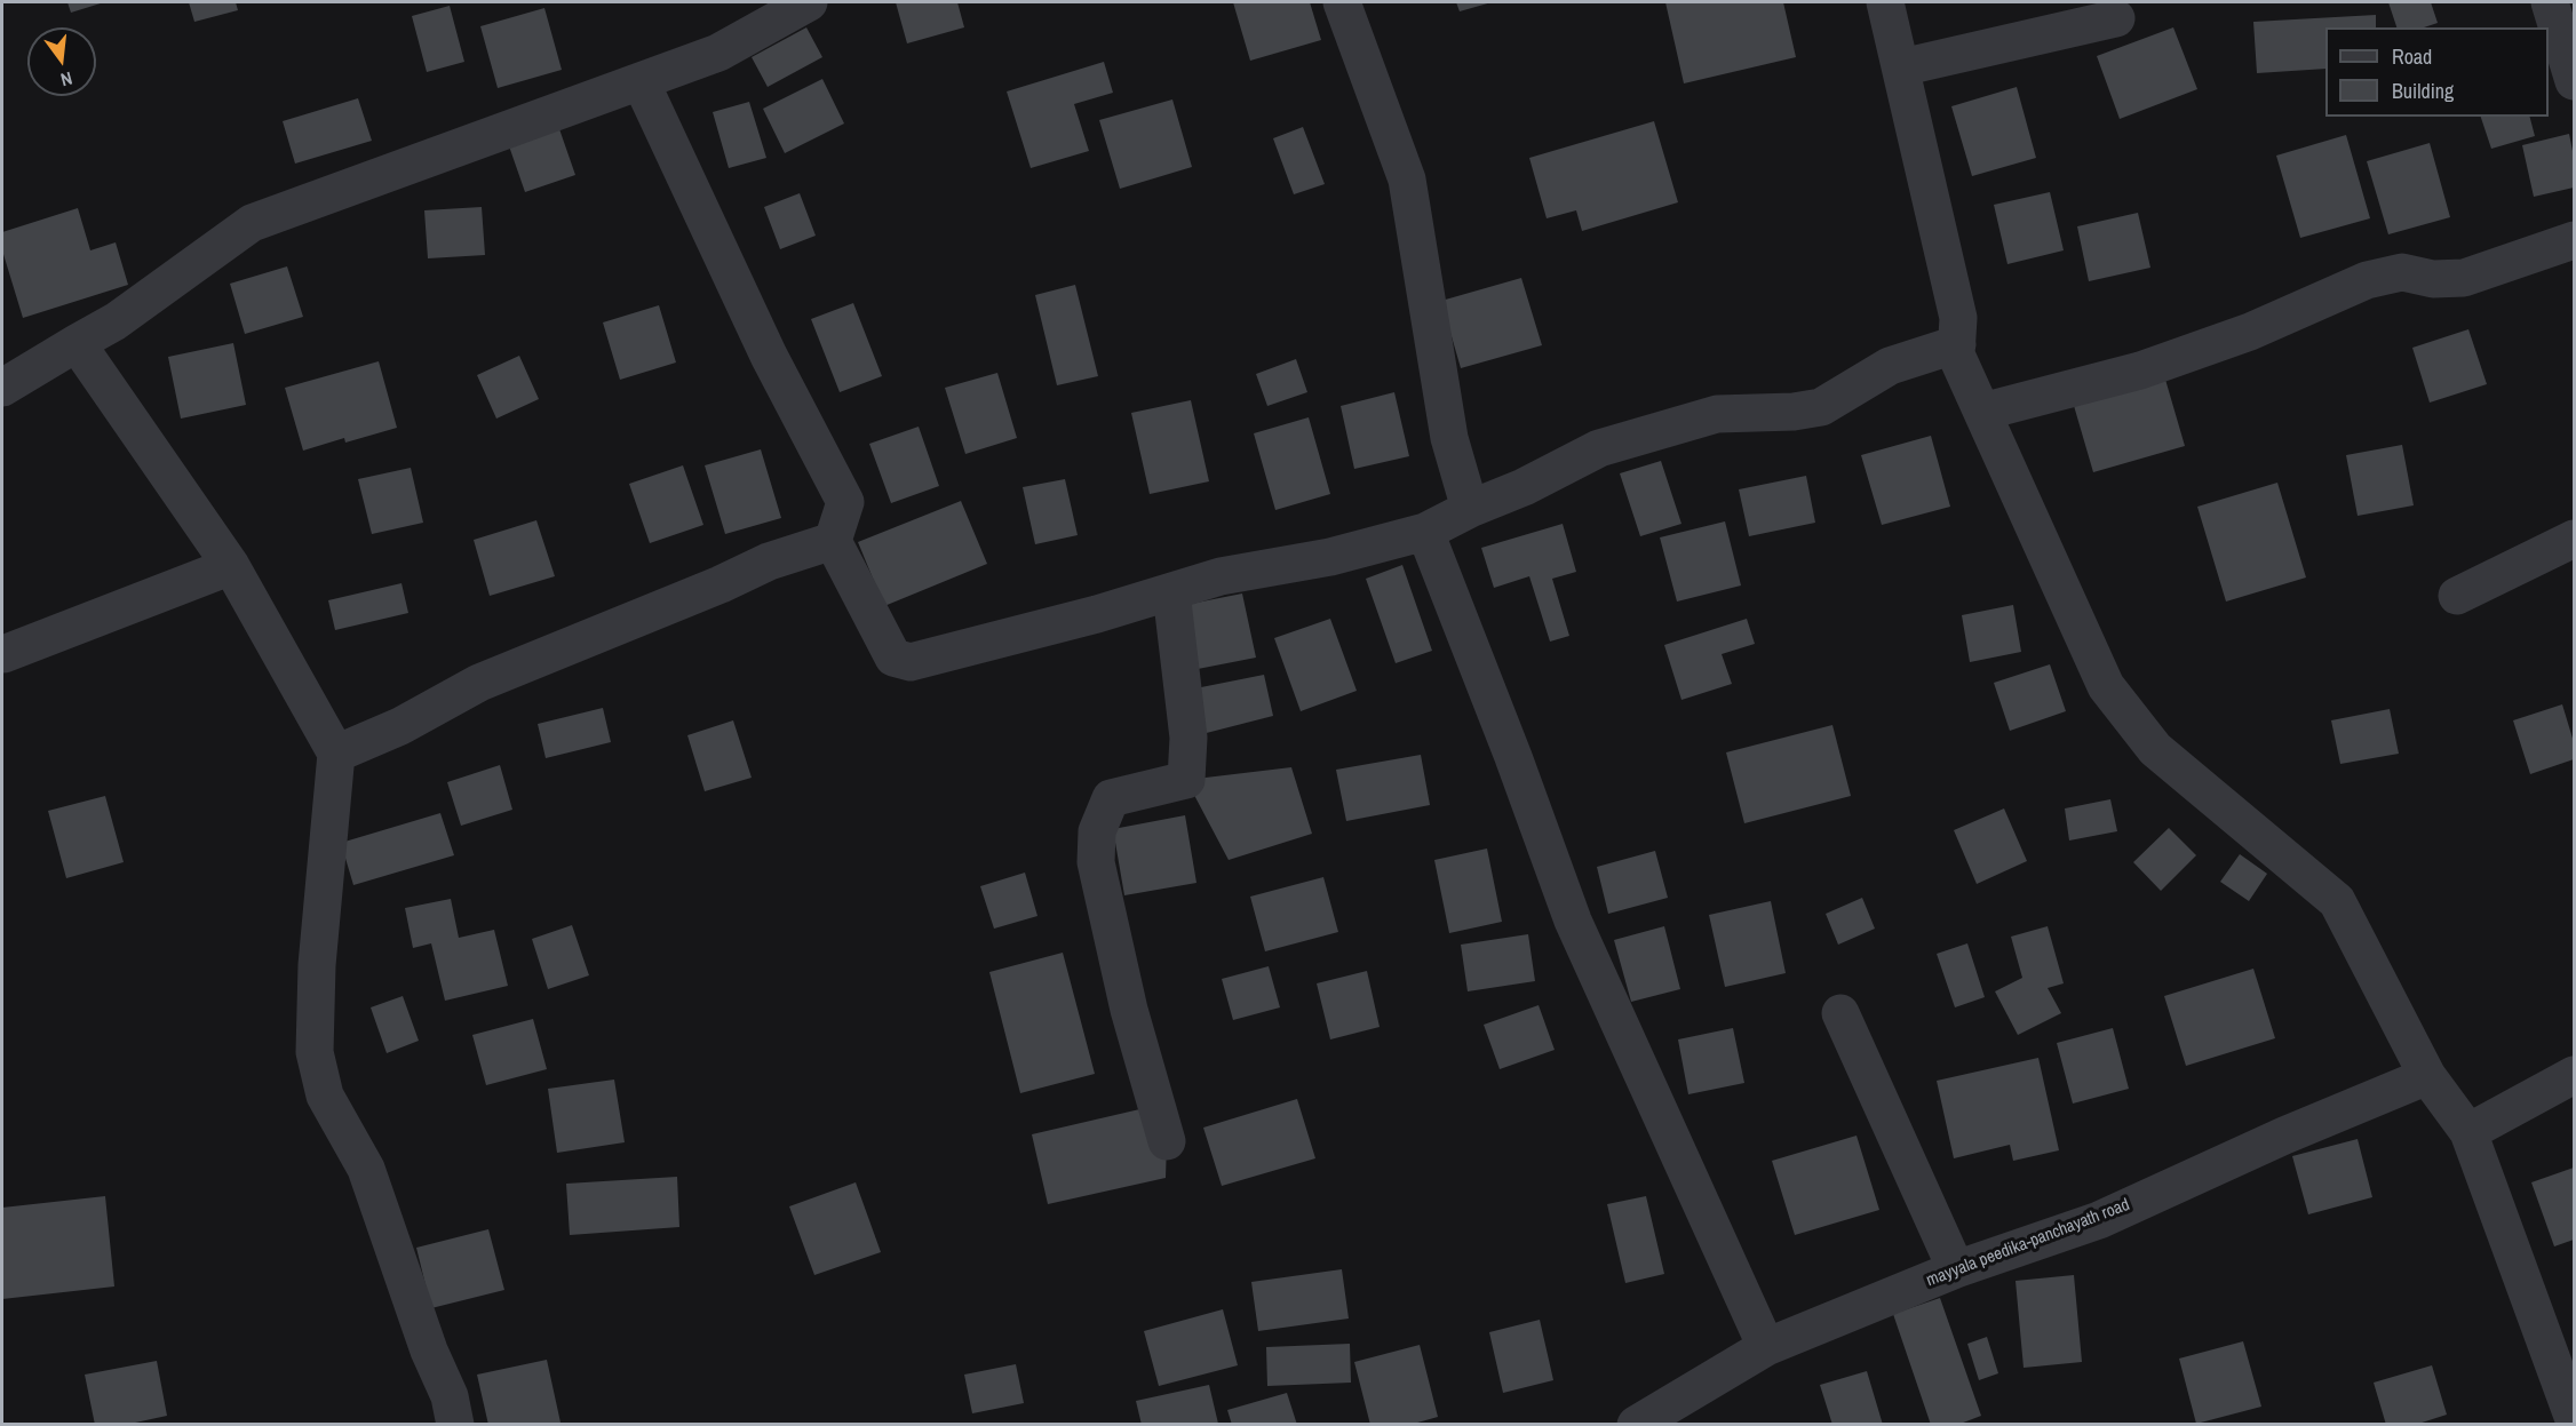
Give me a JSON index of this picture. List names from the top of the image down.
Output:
{
  "streets": {
    "street": ["mayyala peedika-panchayath road"]
  },
  "legend": ["Road", "Building"],
  "north": "bottom"
}
